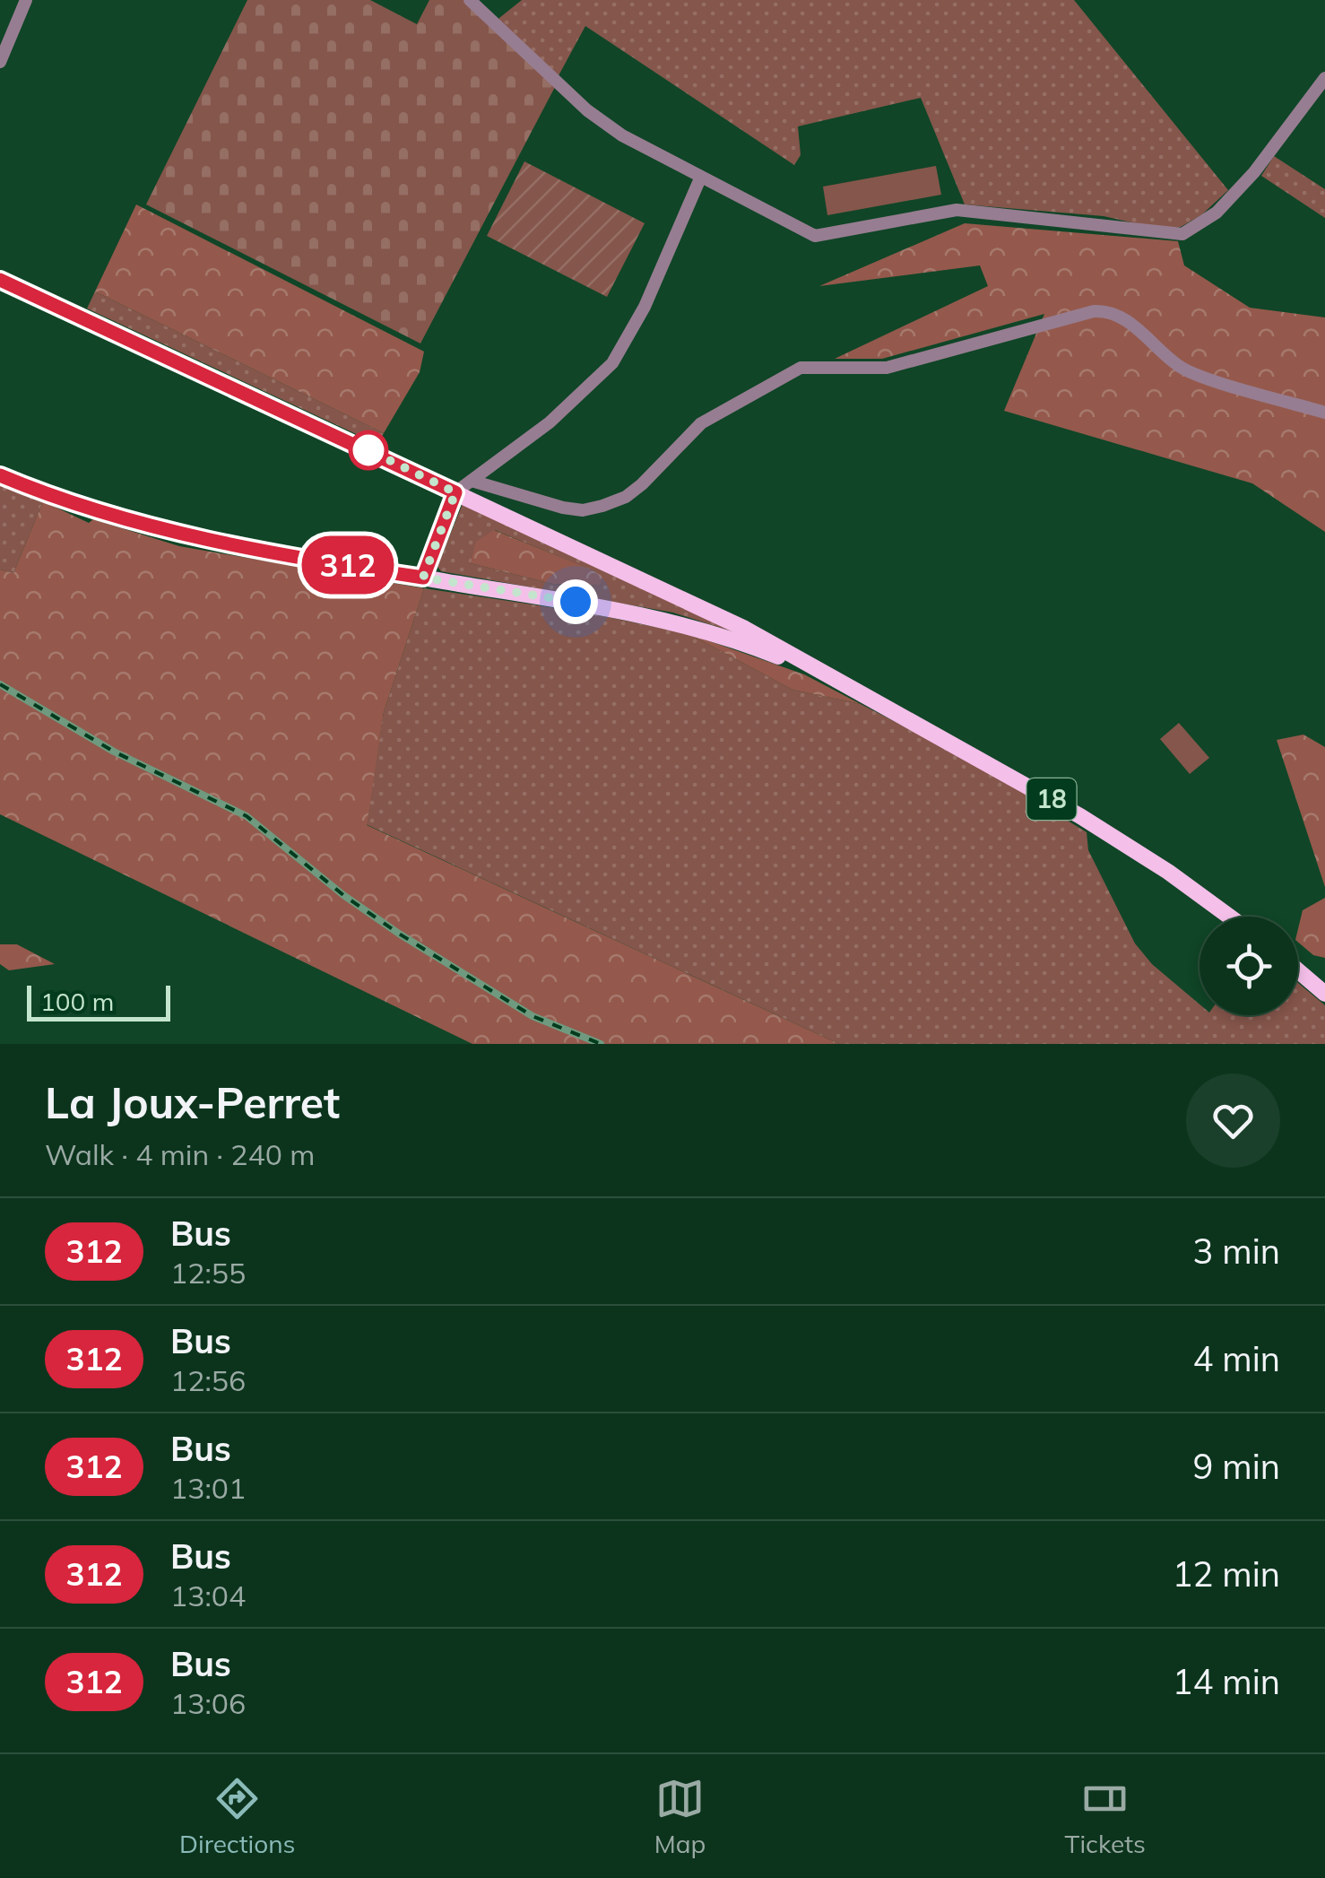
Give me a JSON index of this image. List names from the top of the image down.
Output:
{
  "streets": {
    "main road": ["18"]
  },
  "lines": ["bus line 312"],
  "scale_bar": "100 m",
  "page": {
    "on_map": "312",
    "scale": "100 m",
    "heading": ["La Joux-Perret", "Walk · 4 min · 240 m"],
    "list": [
      {
        "mark": "312",
        "name": "Bus",
        "note": "12:55",
        "value": "3 min"
      },
      {
        "mark": "312",
        "name": "Bus",
        "note": "12:56",
        "value": "4 min"
      },
      {
        "mark": "312",
        "name": "Bus",
        "note": "13:01",
        "value": "9 min"
      },
      {
        "mark": "312",
        "name": "Bus",
        "note": "13:04",
        "value": "12 min"
      },
      {
        "mark": "312",
        "name": "Bus",
        "note": "13:06",
        "value": "14 min"
      }
    ],
    "tabs": ["Directions", "Map", "Tickets"]
  }
}
